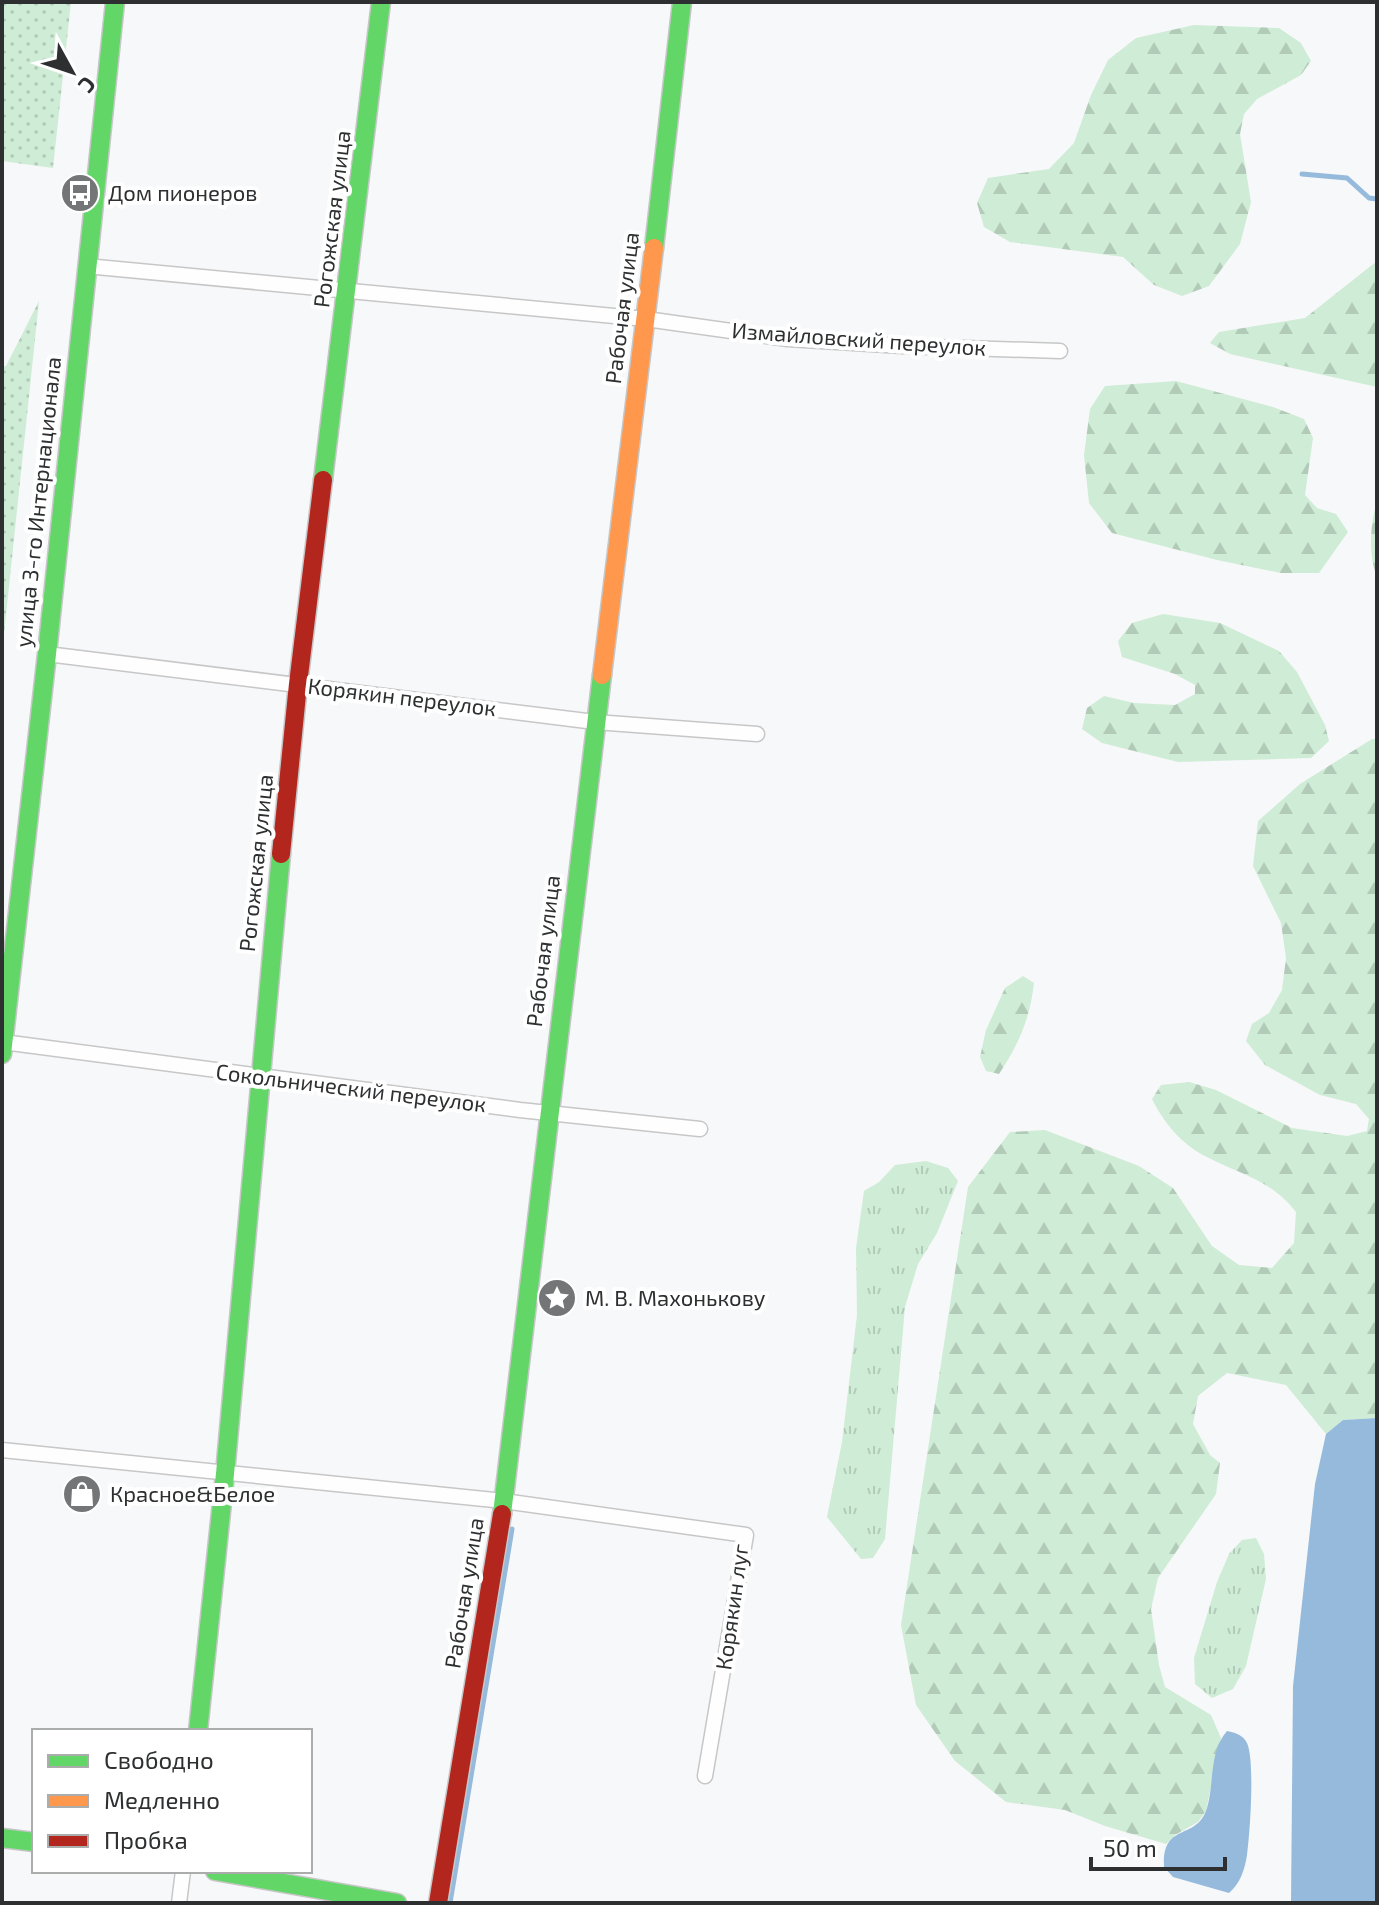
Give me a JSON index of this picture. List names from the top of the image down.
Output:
{
  "streets": {
    "main road": ["Рогожская улица", "Рабочая улица", "улица 3-го Интернационала"],
    "street": [
      "Измайловский переулок",
      "Корякин переулок",
      "Сокольнический переулок",
      "Корякин луг"
    ]
  },
  "crossings": [
    ["Рогожская улица", "Измайловский переулок"],
    ["Рогожская улица", "Корякин переулок"],
    ["Рогожская улица", "Сокольнический переулок"],
    ["Рабочая улица", "Измайловский переулок"],
    ["Рабочая улица", "Корякин переулок"],
    ["Рабочая улица", "Сокольнический переулок"],
    ["Рабочая улица", "Корякин луг"],
    ["Измайловский переулок", "улица 3-го Интернационала"],
    ["улица 3-го Интернационала", "Корякин переулок"],
    ["улица 3-го Интернационала", "Сокольнический переулок"]
  ],
  "places": {
    "bus stop": ["Дом пионеров"],
    "place": ["М. В. Махонькову"],
    "shop": ["Красное&Белое"]
  },
  "legend": ["Свободно", "Медленно", "Пробка"],
  "scale_bar": "50 m",
  "north": "bottom right"
}
